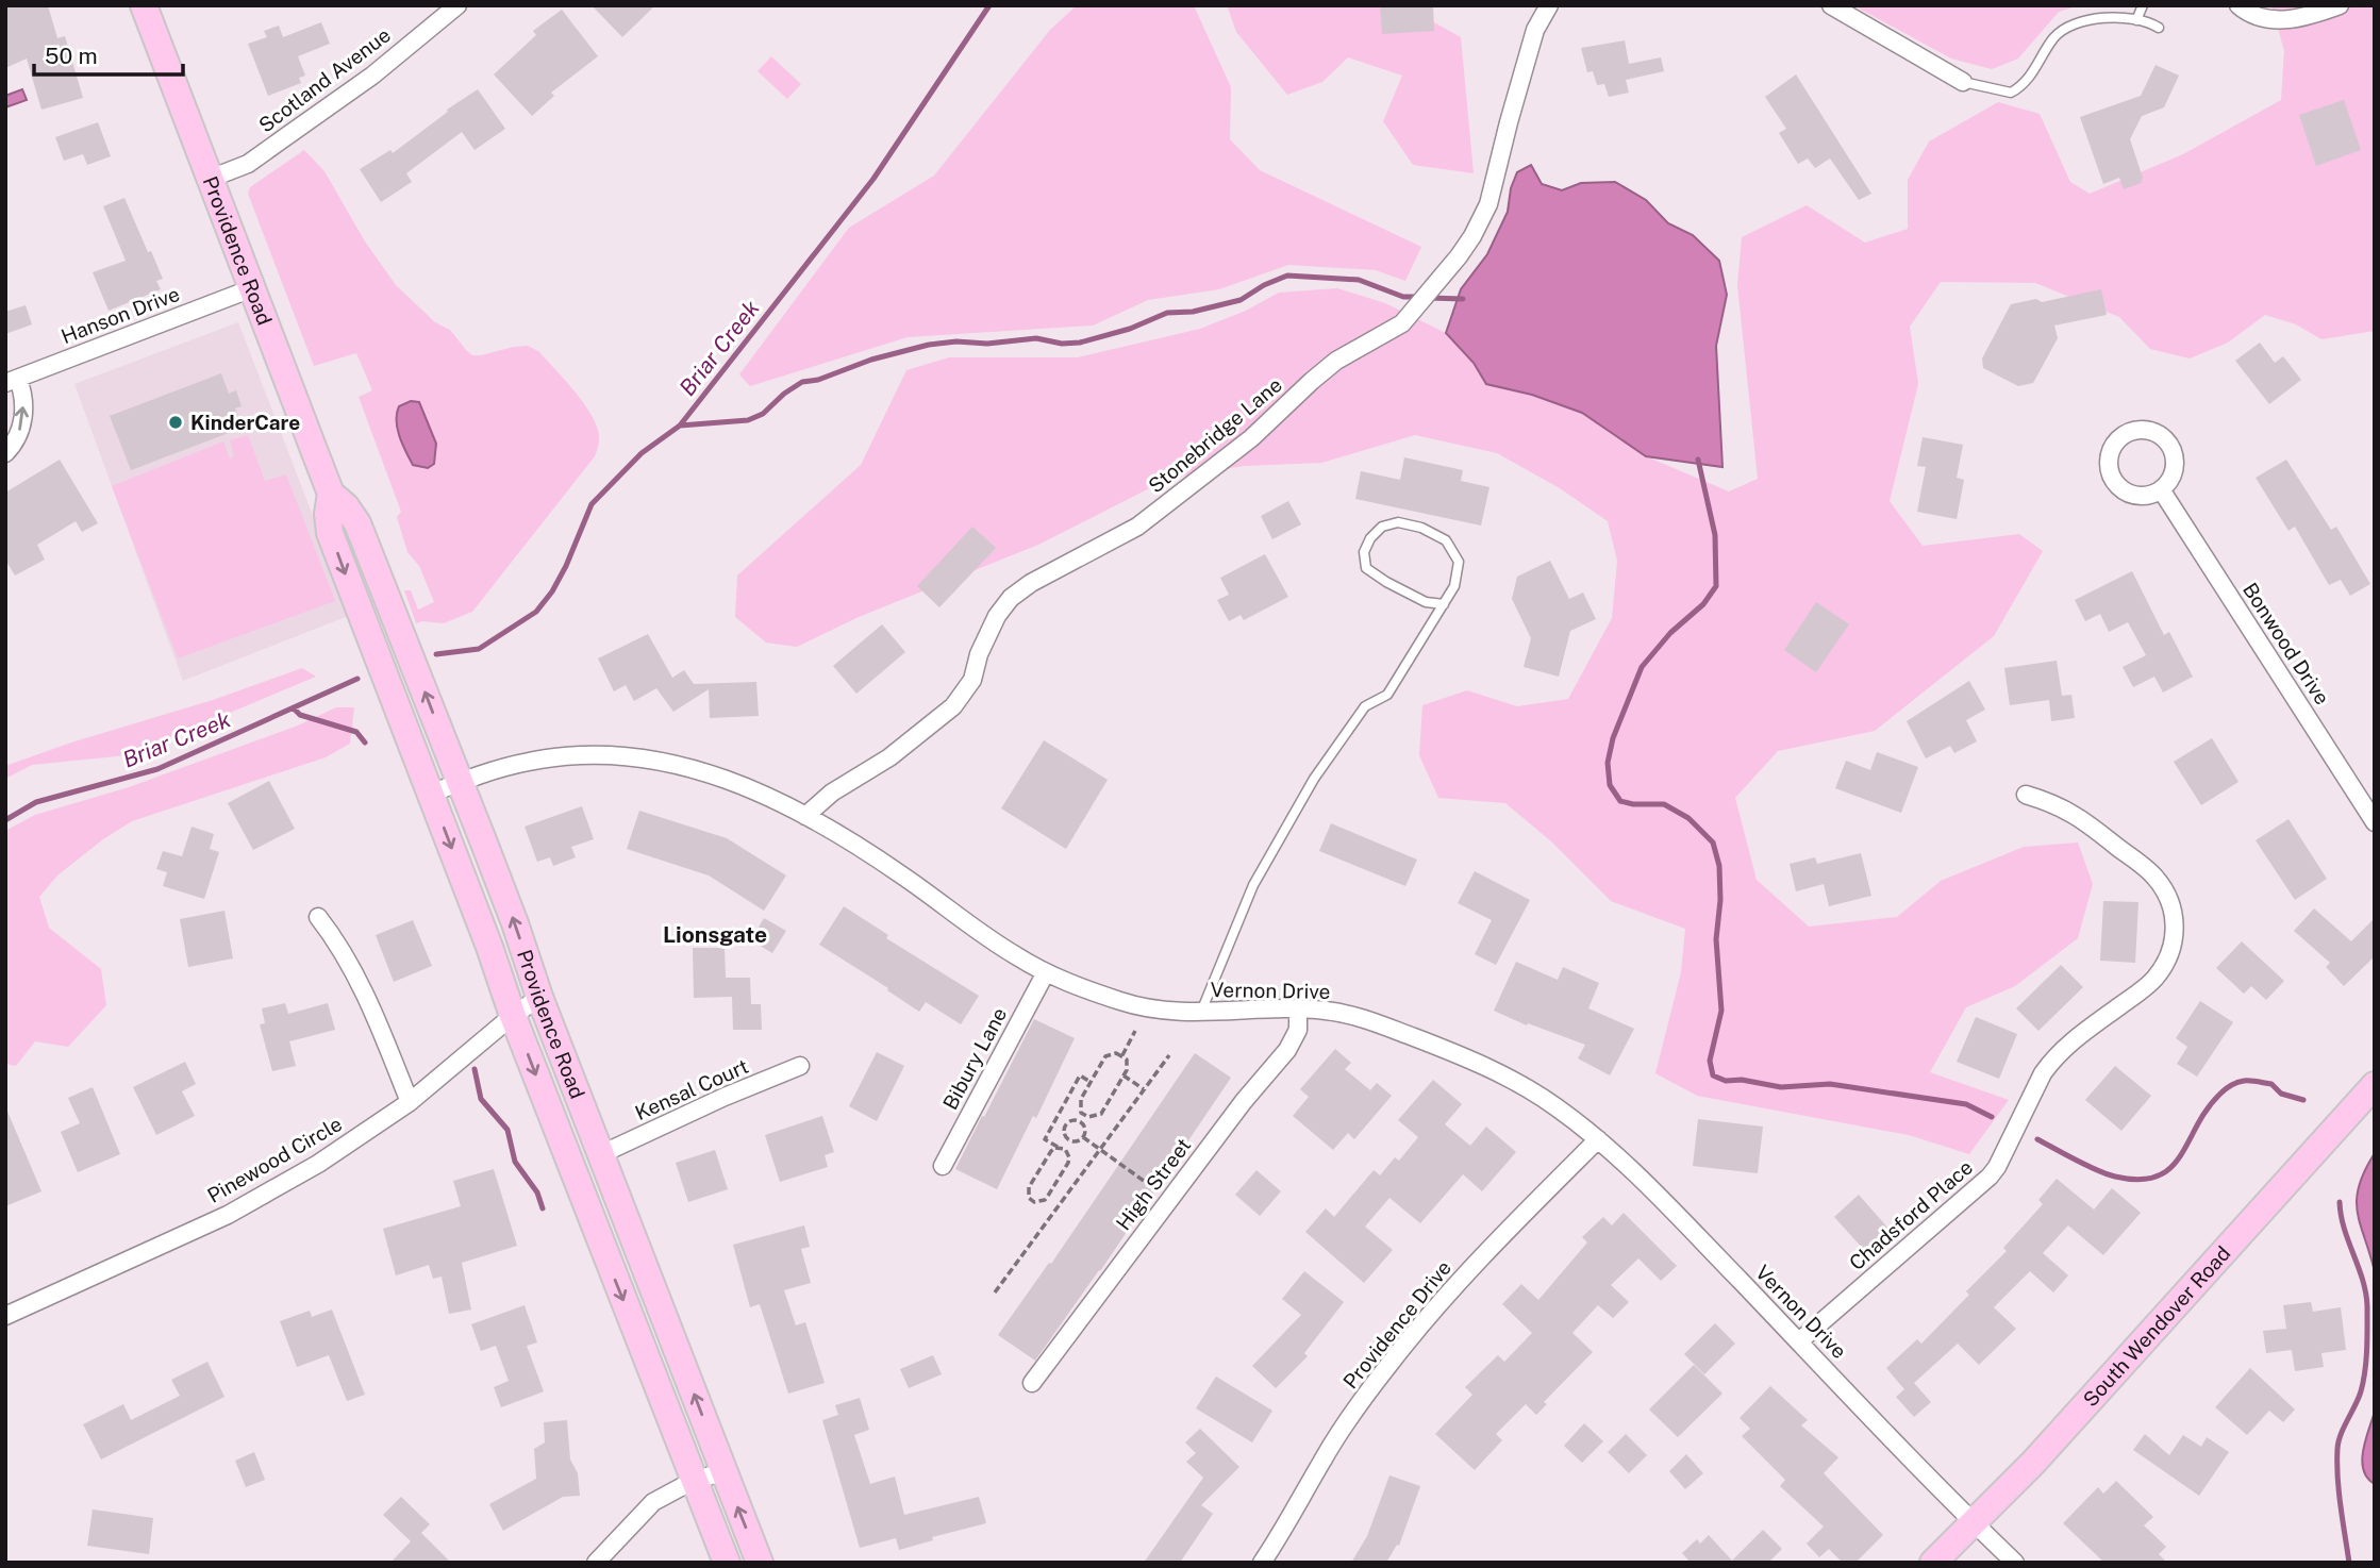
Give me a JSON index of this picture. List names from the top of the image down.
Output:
{
  "streets": {
    "main road": ["Providence Road", "South Wendover Road"],
    "street": [
      "Scotland Avenue",
      "Hanson Drive",
      "Stonebridge Lane",
      "Bonwood Drive",
      "Vernon Drive",
      "Bibury Lane",
      "Kensal Court",
      "Pinewood Circle",
      "High Street",
      "Chadsford Place",
      "Providence Drive"
    ]
  },
  "crossings": [
    ["Scotland Avenue", "Providence Road"],
    ["Providence Road", "Hanson Drive"],
    ["Providence Road", "Vernon Drive"],
    ["Providence Road", "Kensal Court"],
    ["Providence Road", "Pinewood Circle"],
    ["Stonebridge Lane", "Vernon Drive"],
    ["Vernon Drive", "Bibury Lane"],
    ["Vernon Drive", "High Street"],
    ["Vernon Drive", "Chadsford Place"],
    ["Vernon Drive", "Providence Drive"],
    ["Vernon Drive", "South Wendover Road"]
  ],
  "districts": ["Lionsgate"],
  "water": ["Briar Creek"],
  "places": ["KinderCare"],
  "scale_bar": "50 m"
}
